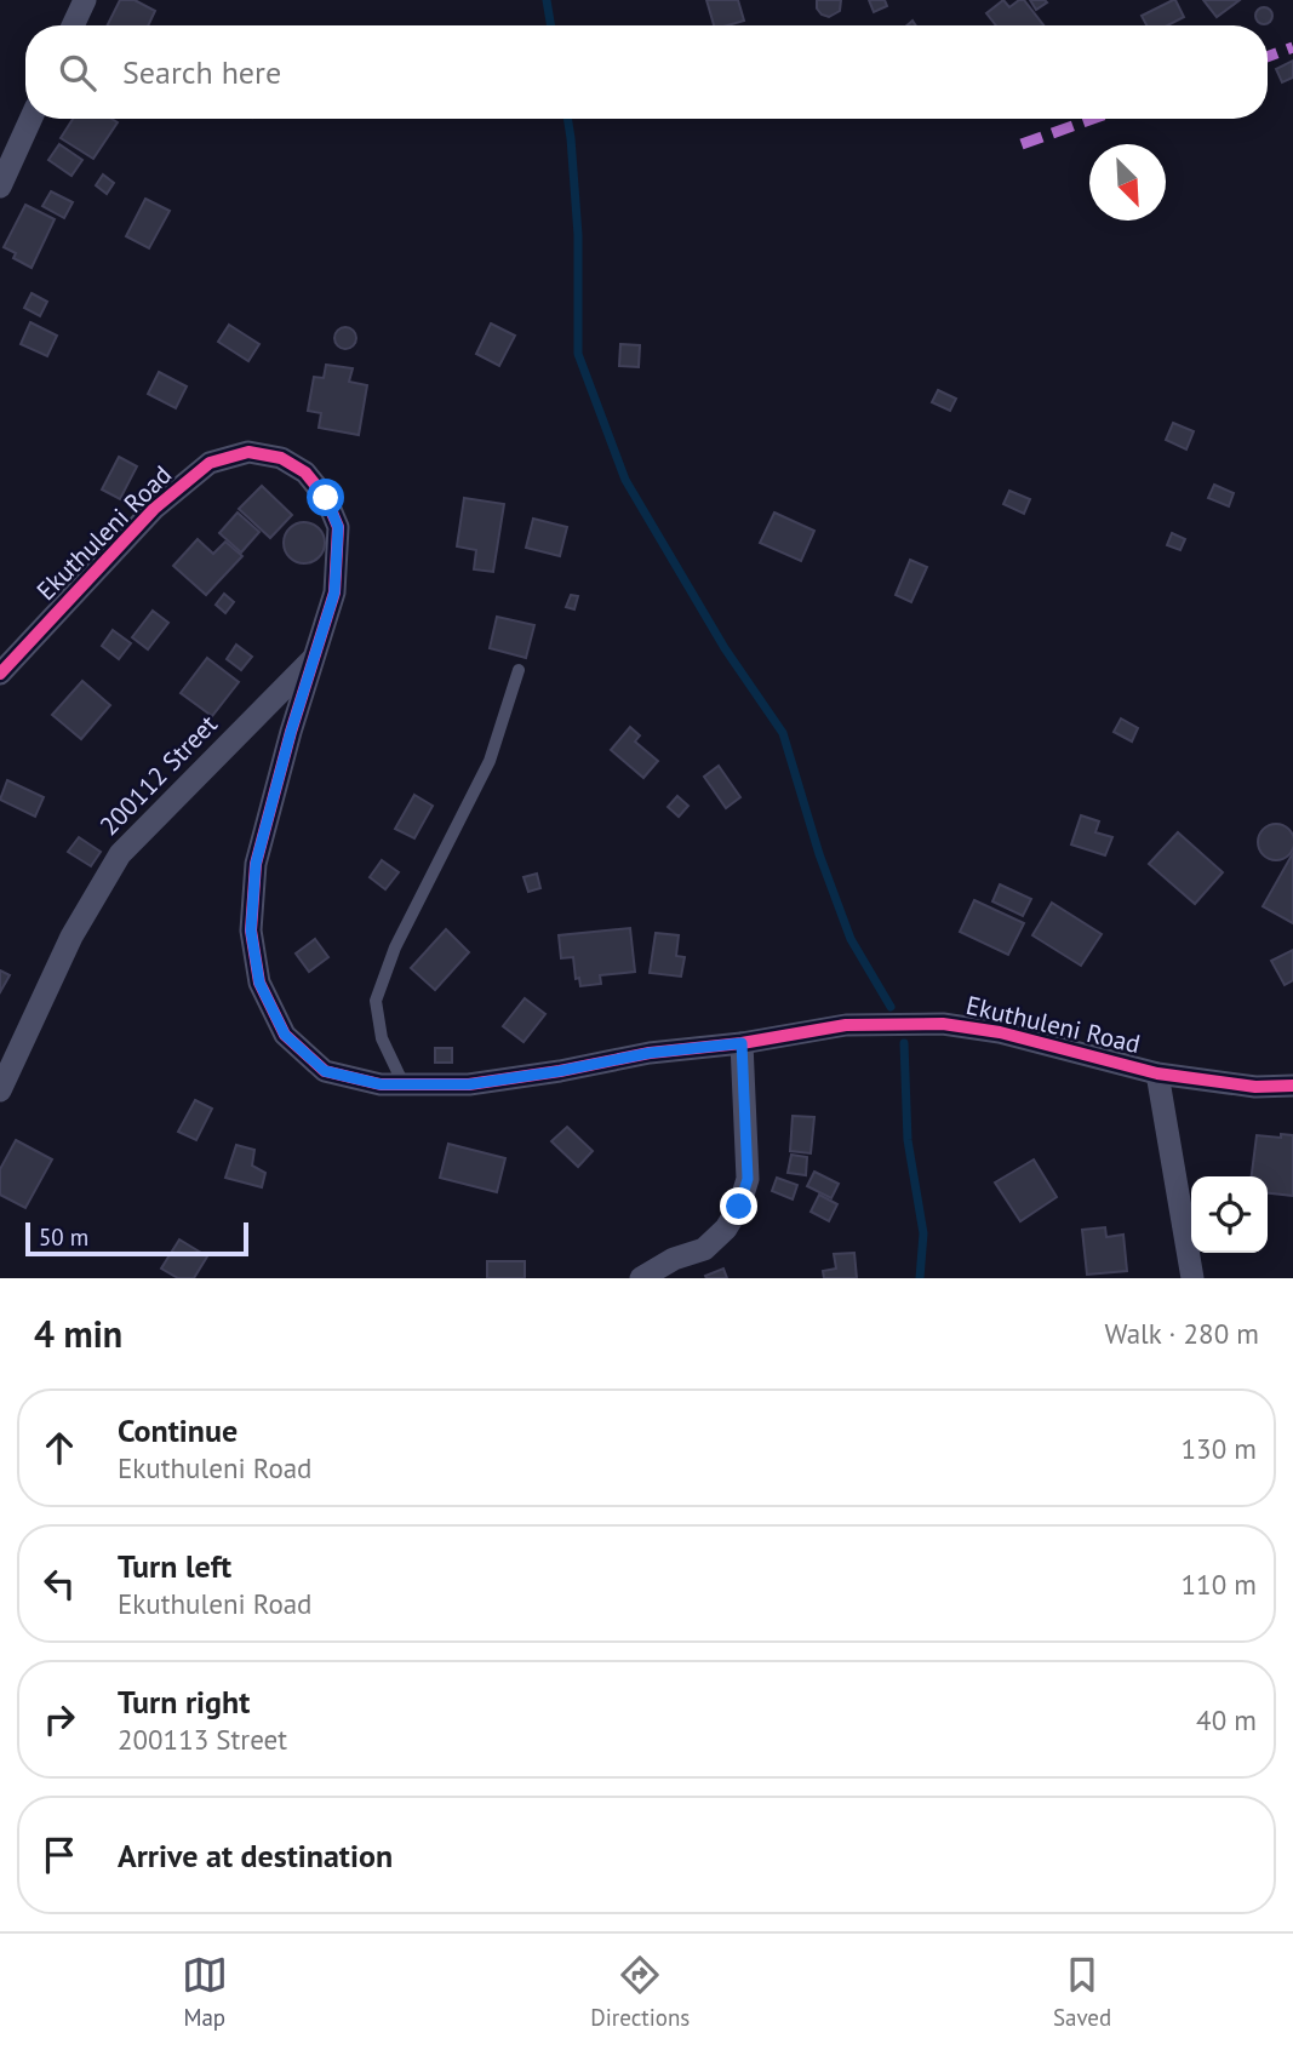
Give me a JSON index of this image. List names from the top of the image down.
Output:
{
  "streets": {
    "street": ["Ekuthuleni Road", "200112 Street"]
  },
  "crossings": [
    ["Ekuthuleni Road", "200112 Street"]
  ],
  "scale_bar": "50 m",
  "north": "bottom right",
  "page": {
    "search": "Search here",
    "scale": "50 m",
    "heading": ["4 min", "Walk · 280 m"],
    "list": [
      ["Continue", "Ekuthuleni Road", "130 m"],
      ["Turn left", "Ekuthuleni Road", "110 m"],
      ["Turn right", "200113 Street", "40 m"],
      "Arrive at destination"
    ],
    "nav": ["Map", "Directions", "Saved"]
  }
}
